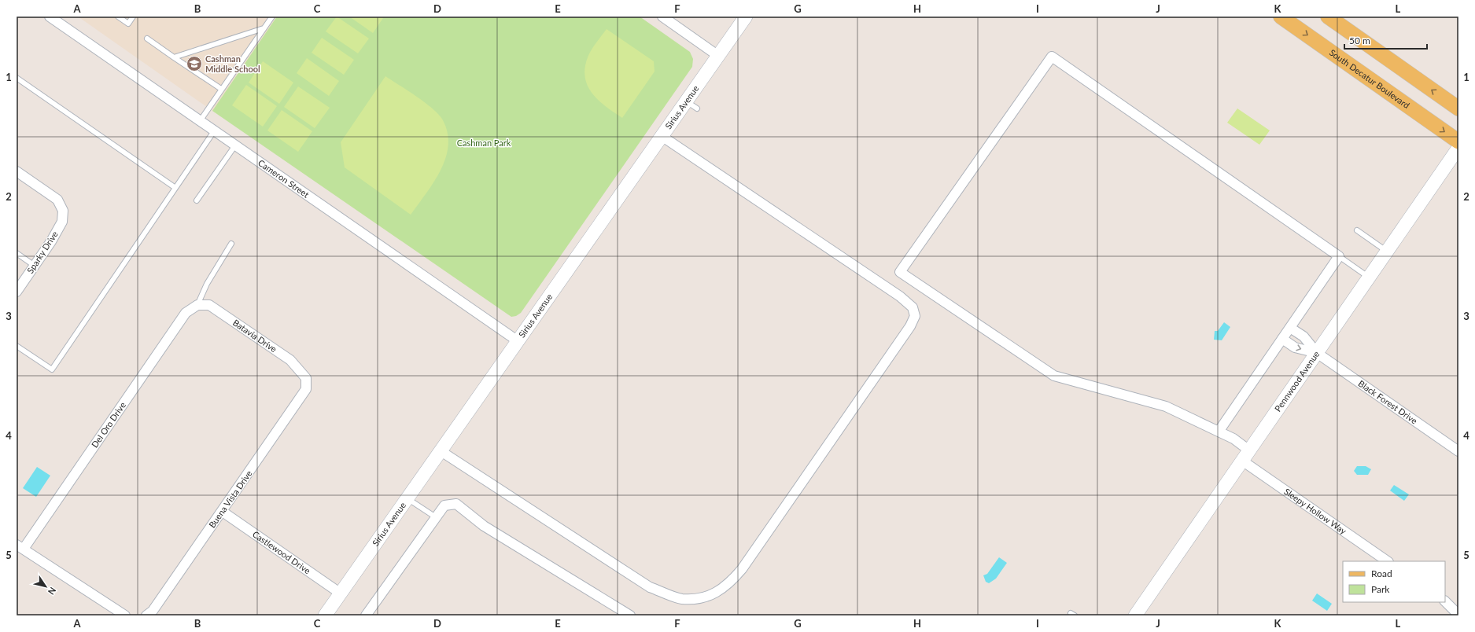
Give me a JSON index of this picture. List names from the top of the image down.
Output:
{
  "streets": {
    "main road": ["South Decatur Boulevard"],
    "street": [
      "Sirius Avenue",
      "Cameron Street",
      "Sparky Drive",
      "Batavia Drive",
      "Pennwood Avenue",
      "Black Forest Drive",
      "Del Oro Drive",
      "Buena Vista Drive",
      "Sleepy Hollow Way",
      "Castlewood Drive"
    ]
  },
  "crossings": [
    ["Sirius Avenue", "Cameron Street"],
    ["Sirius Avenue", "Castlewood Drive"],
    ["Batavia Drive", "Del Oro Drive"],
    ["Batavia Drive", "Buena Vista Drive"],
    ["Pennwood Avenue", "Black Forest Drive"],
    ["Pennwood Avenue", "Sleepy Hollow Way"],
    ["Buena Vista Drive", "Castlewood Drive"]
  ],
  "parks": ["Cashman Park"],
  "places": {
    "school or university": ["Cashman Middle School"]
  },
  "legend": ["Road", "Park"],
  "scale_bar": "50 m",
  "north": "bottom right",
  "grid": {
    "columns": [
      "A",
      "B",
      "C",
      "D",
      "E",
      "F",
      "G",
      "H",
      "I",
      "J",
      "K",
      "L"
    ],
    "rows": [
      "1",
      "2",
      "3",
      "4",
      "5"
    ]
  }
}
